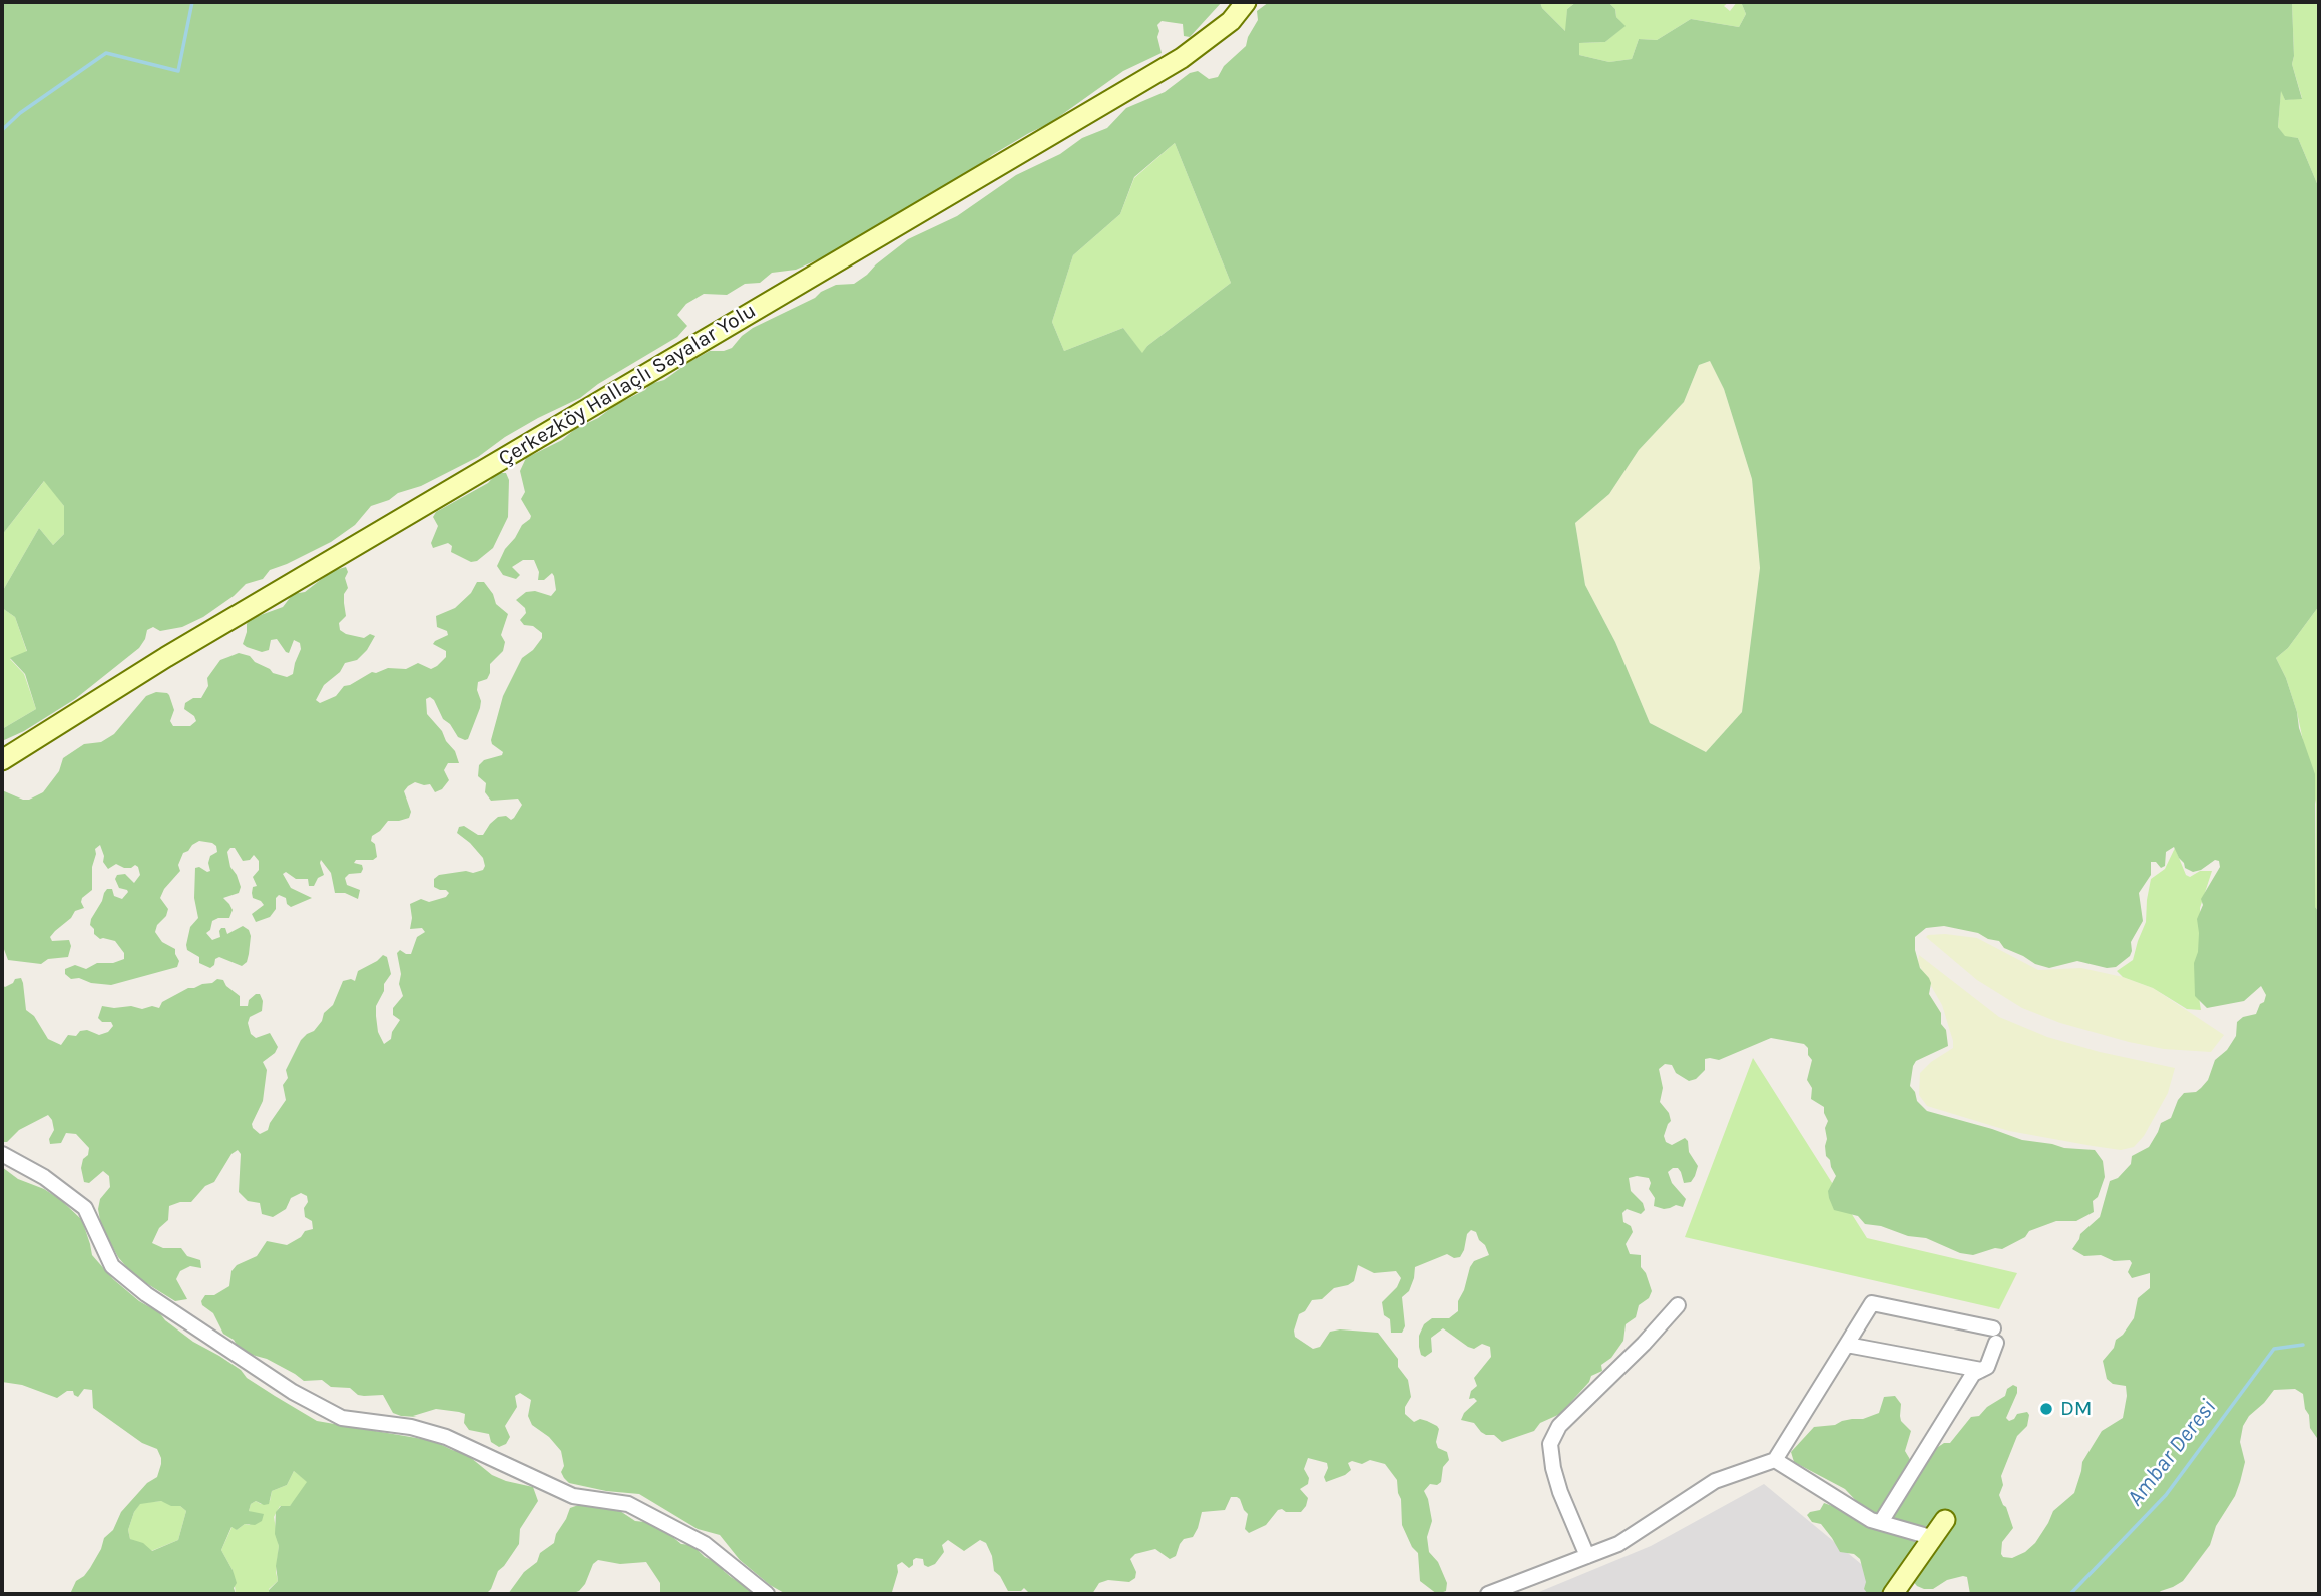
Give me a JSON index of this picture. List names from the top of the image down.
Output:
{
  "streets": {
    "main road": ["Çerkezköy Hallaçlı Sayalar Yolu"]
  },
  "water": ["Ambar Deresi"],
  "places": ["DM"]
}
